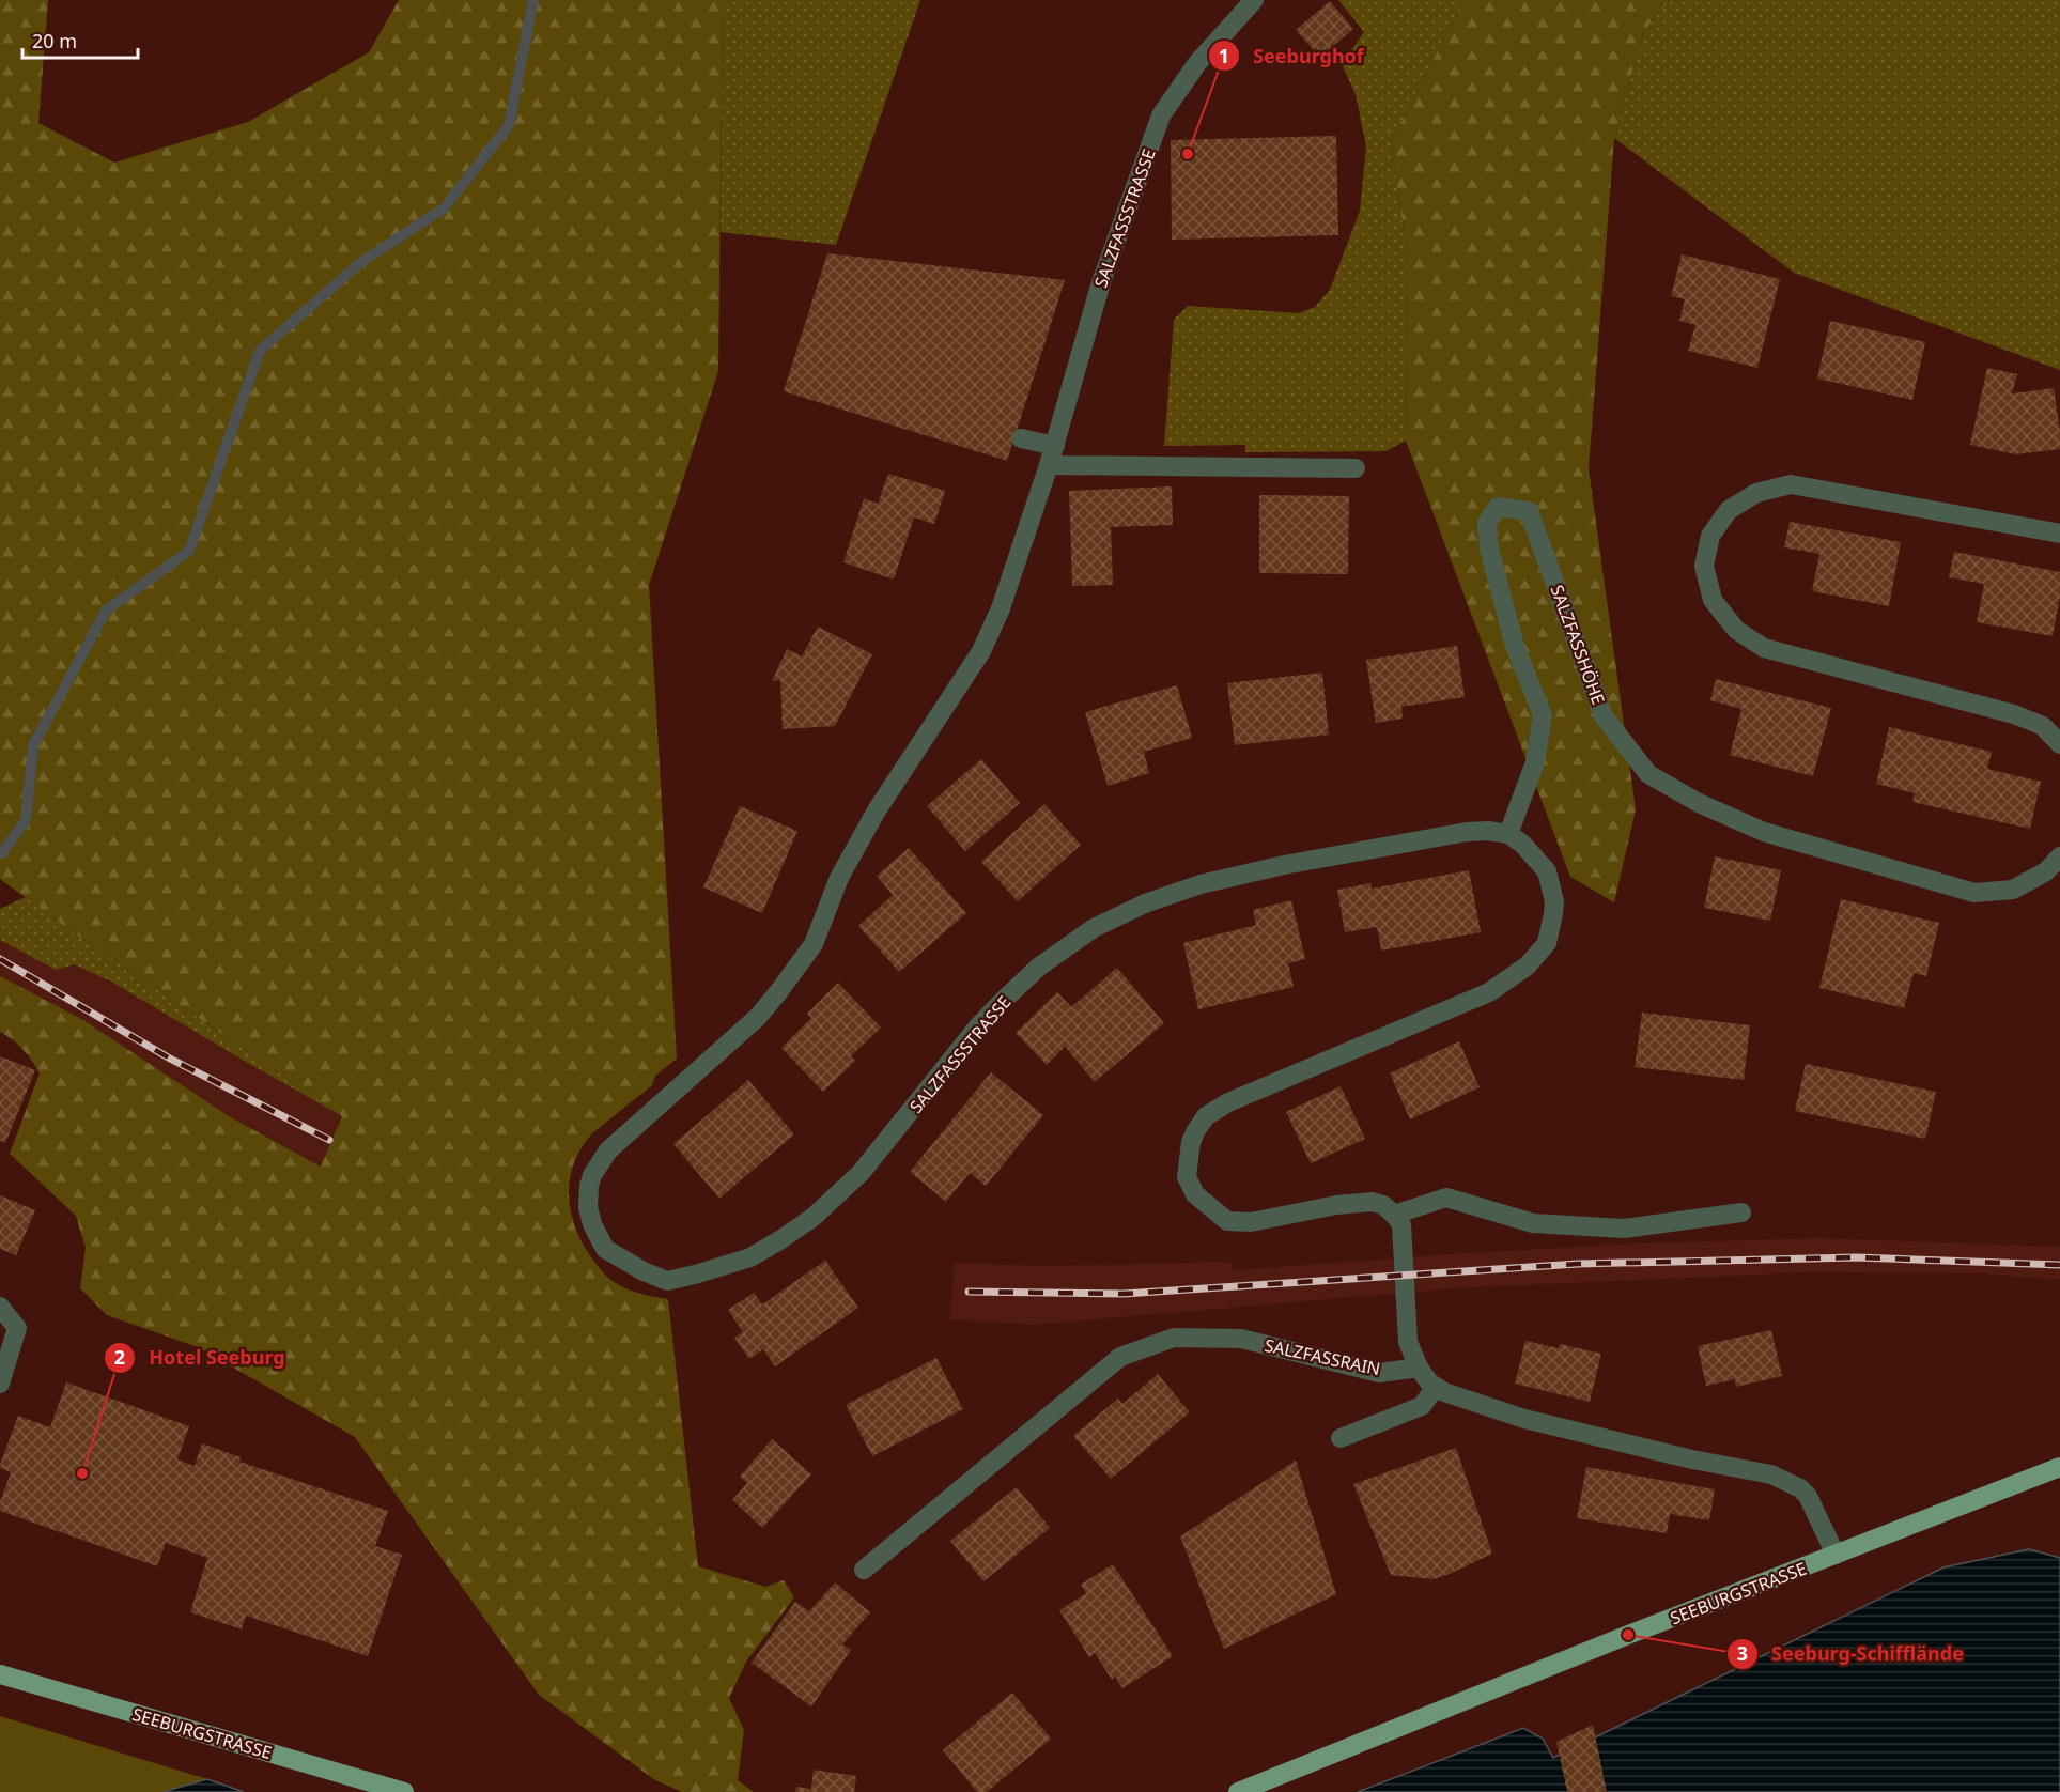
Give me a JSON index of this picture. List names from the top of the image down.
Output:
{
  "streets": {
    "main road": ["SEEBURGSTRASSE"],
    "street": ["SALZFASSSTRASSE", "SALZFASSHÖHE", "SALZFASSRAIN"]
  },
  "crossings": [
    ["SALZFASSSTRASSE", "SALZFASSHÖHE"]
  ],
  "places": ["Seeburghof", "Hotel Seeburg", "Seeburg-Schifflände"],
  "scale_bar": "20 m"
}
